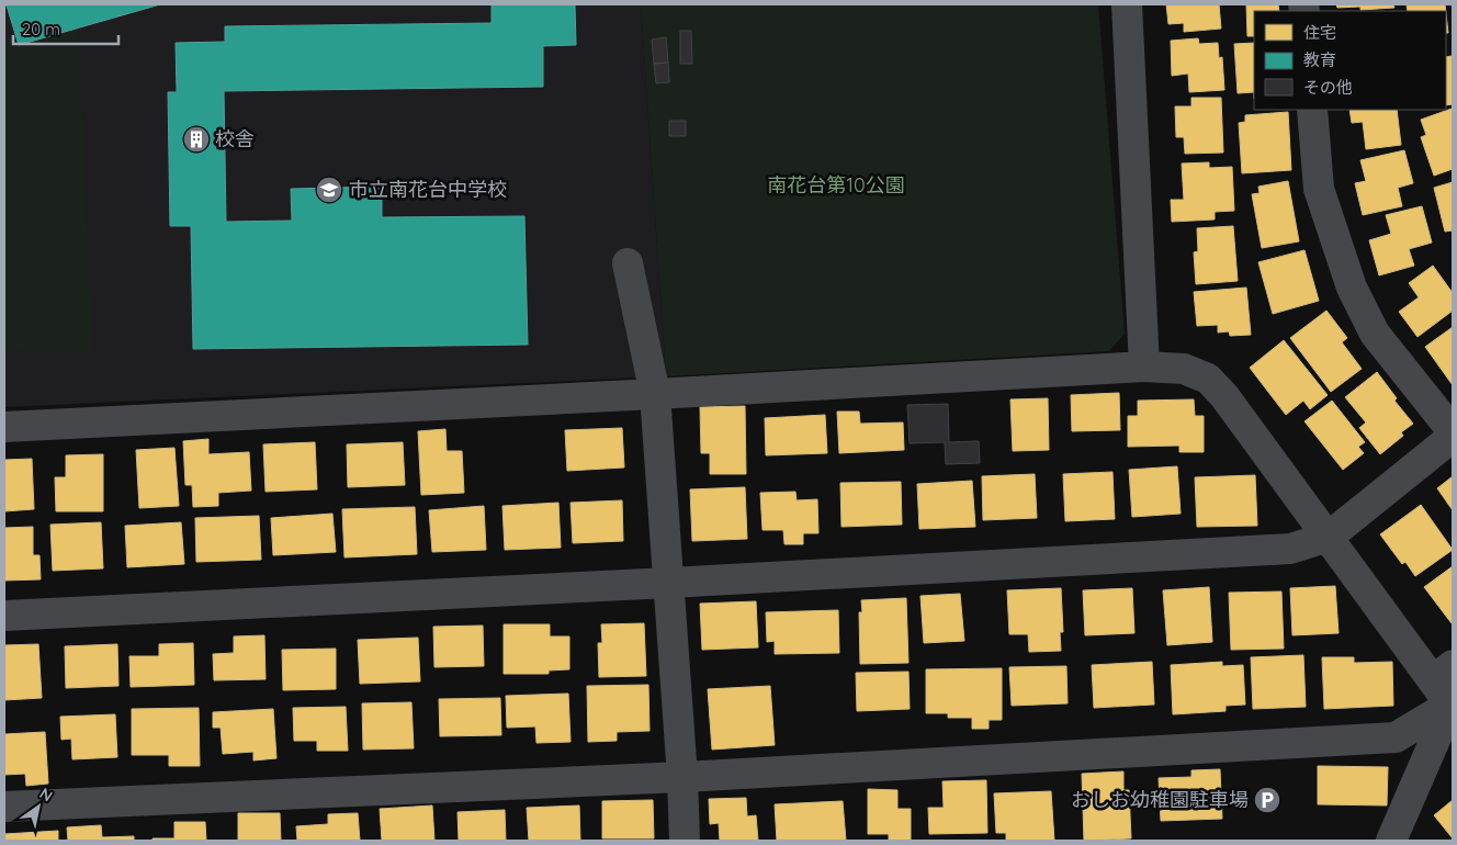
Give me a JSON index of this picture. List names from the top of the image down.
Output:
{
  "parks": ["南花台第10公園"],
  "places": {
    "building": ["校舎"],
    "school or university": ["市立南花台中学校"],
    "parking": ["おしお幼稚園駐車場"]
  },
  "legend": ["住宅", "教育", "その他"],
  "scale_bar": "20 m",
  "north": "top right"
}
